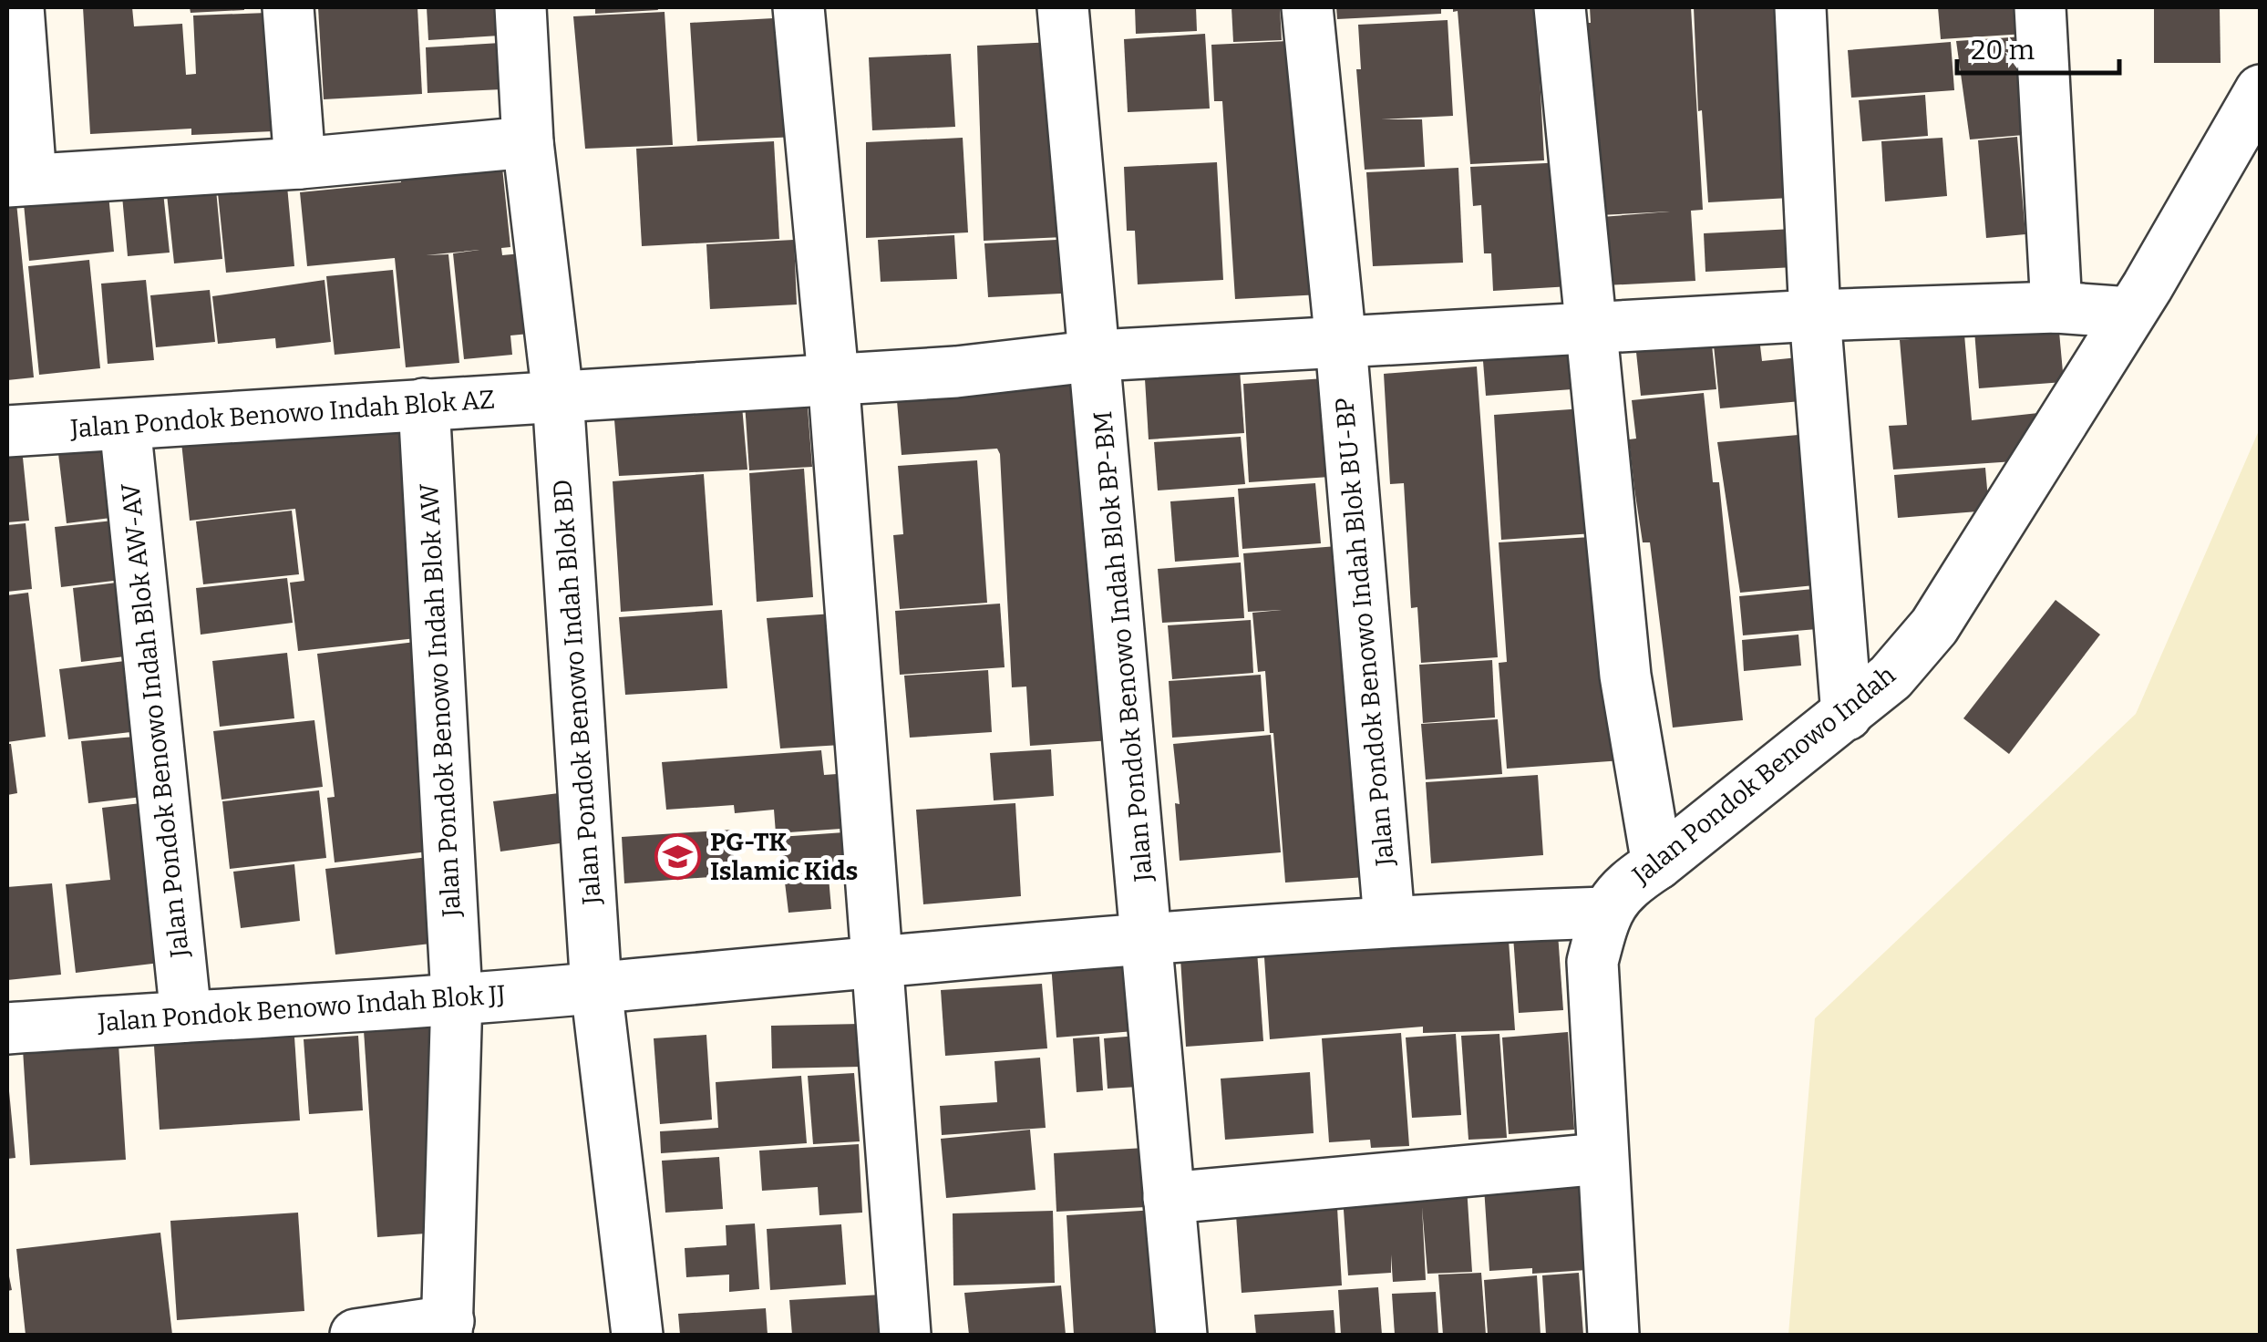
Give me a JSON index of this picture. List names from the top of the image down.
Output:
{
  "streets": {
    "street": [
      "Jalan Pondok Benowo Indah Blok AZ",
      "Jalan Pondok Benowo Indah Blok BU-BP",
      "Jalan Pondok Benowo Indah Blok BP-BM",
      "Jalan Pondok Benowo Indah Blok BD",
      "Jalan Pondok Benowo Indah Blok AW",
      "Jalan Pondok Benowo Indah Blok AW-AV",
      "Jalan Pondok Benowo Indah",
      "Jalan Pondok Benowo Indah Blok JJ"
    ]
  },
  "crossings": [
    ["Jalan Pondok Benowo Indah Blok AZ", "Jalan Pondok Benowo Indah Blok BU-BP"],
    ["Jalan Pondok Benowo Indah Blok AZ", "Jalan Pondok Benowo Indah Blok BP-BM"],
    ["Jalan Pondok Benowo Indah Blok AZ", "Jalan Pondok Benowo Indah Blok BD"],
    ["Jalan Pondok Benowo Indah Blok AZ", "Jalan Pondok Benowo Indah Blok AW"],
    ["Jalan Pondok Benowo Indah Blok AZ", "Jalan Pondok Benowo Indah Blok AW-AV"],
    ["Jalan Pondok Benowo Indah Blok AZ", "Jalan Pondok Benowo Indah"],
    ["Jalan Pondok Benowo Indah Blok BU-BP", "Jalan Pondok Benowo Indah Blok JJ"],
    ["Jalan Pondok Benowo Indah Blok BP-BM", "Jalan Pondok Benowo Indah Blok JJ"],
    ["Jalan Pondok Benowo Indah Blok BD", "Jalan Pondok Benowo Indah Blok JJ"],
    ["Jalan Pondok Benowo Indah Blok AW", "Jalan Pondok Benowo Indah Blok JJ"],
    ["Jalan Pondok Benowo Indah Blok AW-AV", "Jalan Pondok Benowo Indah Blok JJ"],
    ["Jalan Pondok Benowo Indah", "Jalan Pondok Benowo Indah Blok JJ"]
  ],
  "places": {
    "school or university": ["PG-TK Islamic Kids"]
  },
  "scale_bar": "20 m"
}
